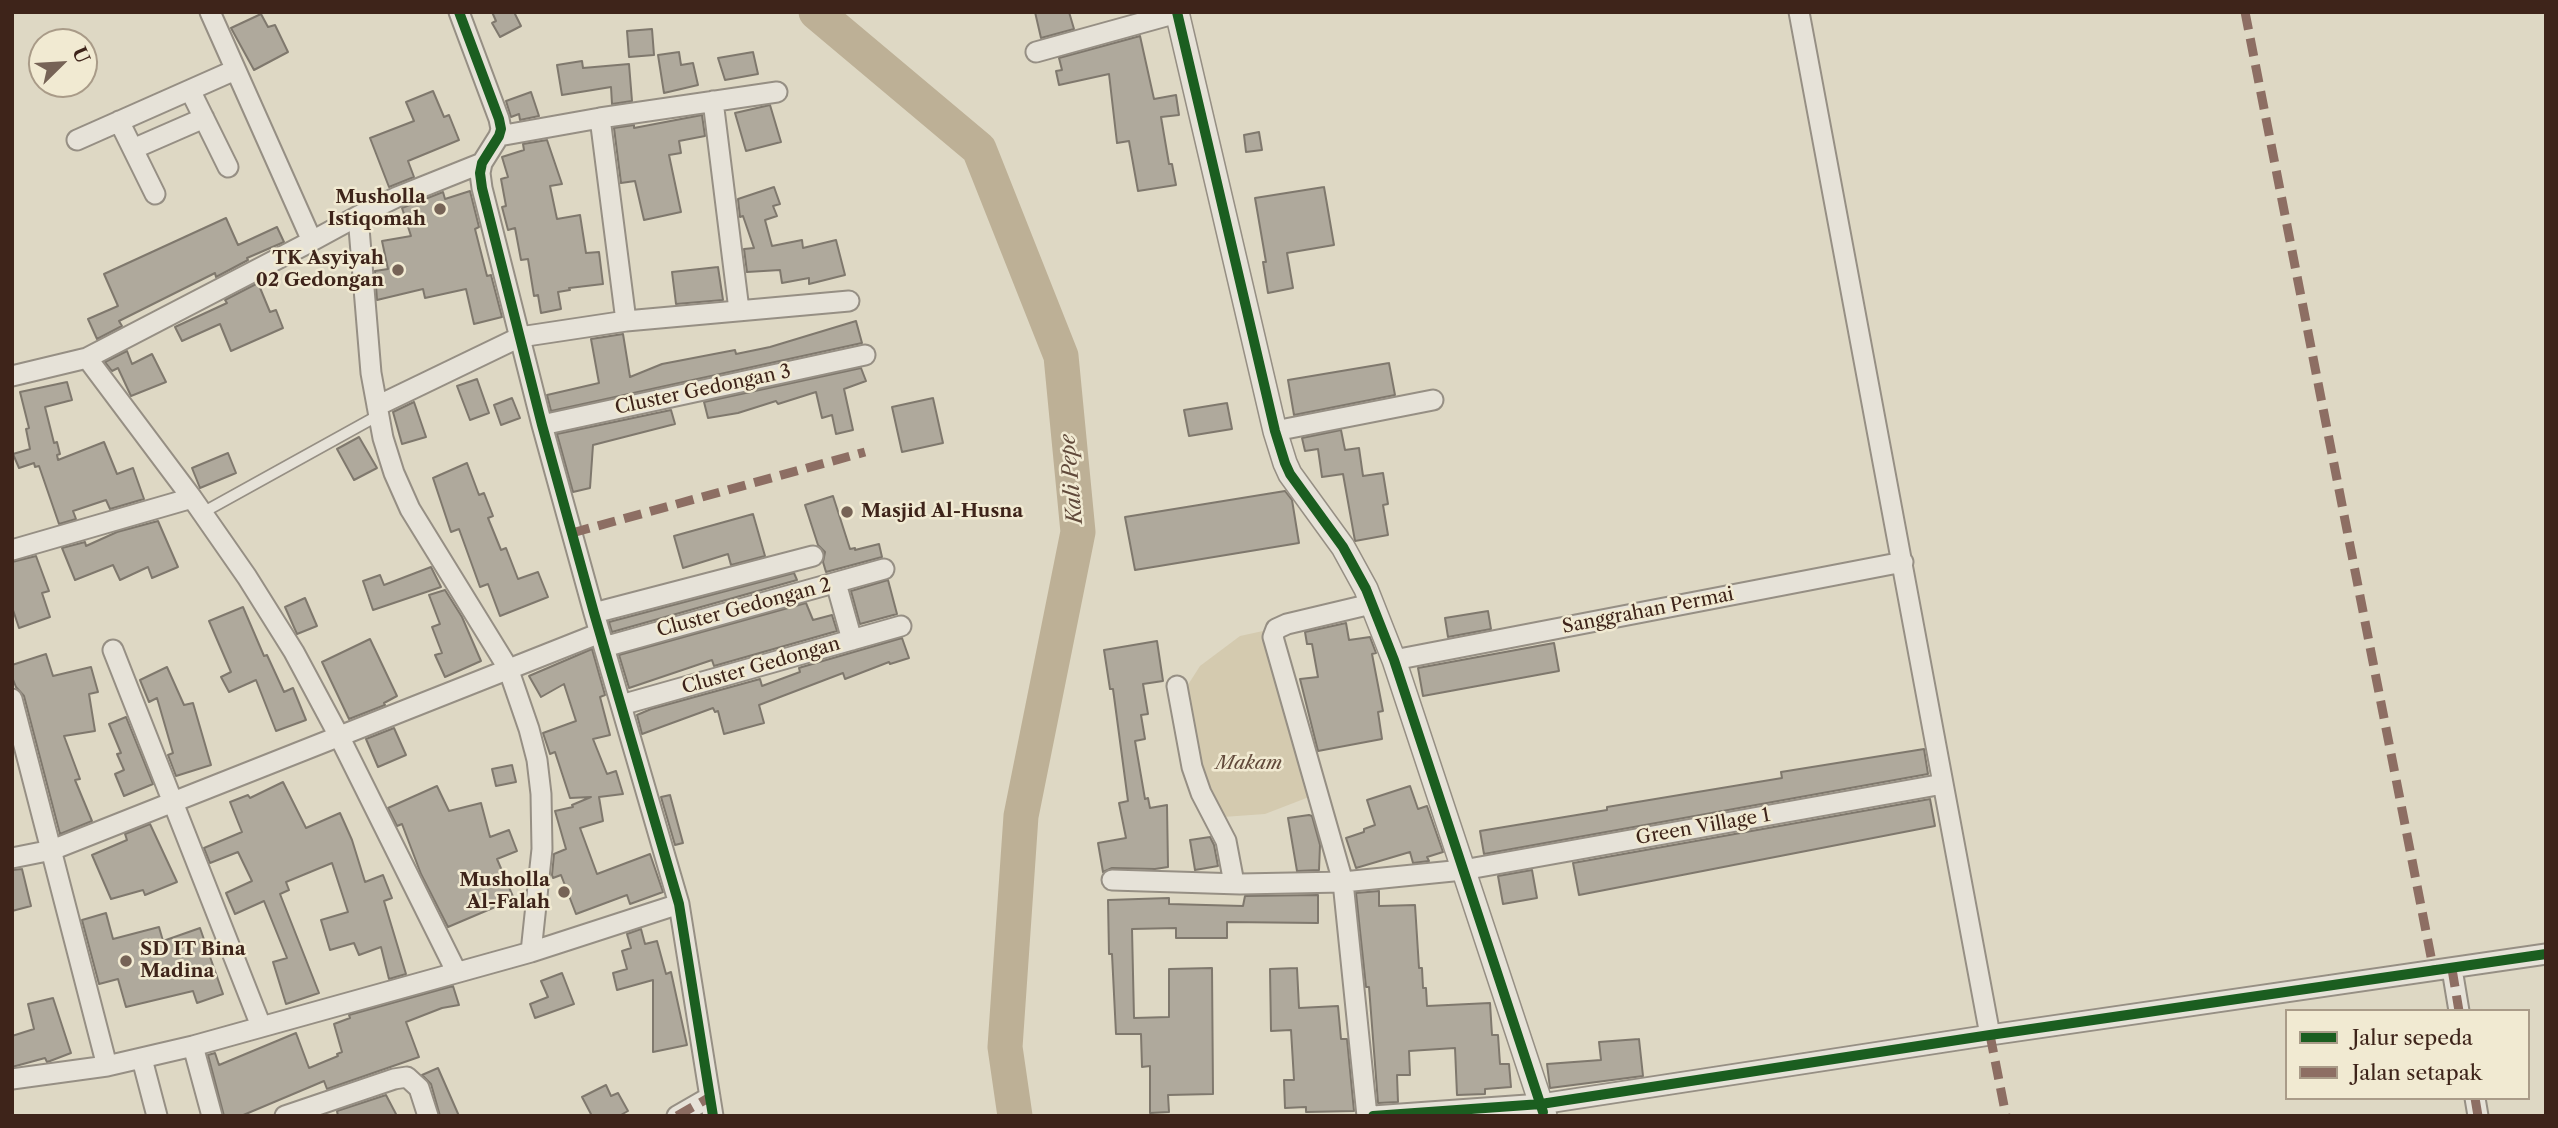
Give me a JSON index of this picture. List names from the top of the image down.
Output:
{
  "streets": {
    "street": [
      "Cluster Gedongan 3",
      "Cluster Gedongan 2",
      "Sanggrahan Permai",
      "Cluster Gedongan",
      "Green Village 1"
    ]
  },
  "water": ["Kali Pepe"],
  "parks": ["Makam"],
  "places": [
    "Musholla Istiqomah",
    "TK Asyiyah 02 Gedongan",
    "Masjid Al-Husna",
    "Musholla Al-Falah",
    "SD IT Bina Madina"
  ],
  "legend": ["Jalur sepeda", "Jalan setapak"],
  "north": "top right"
}
